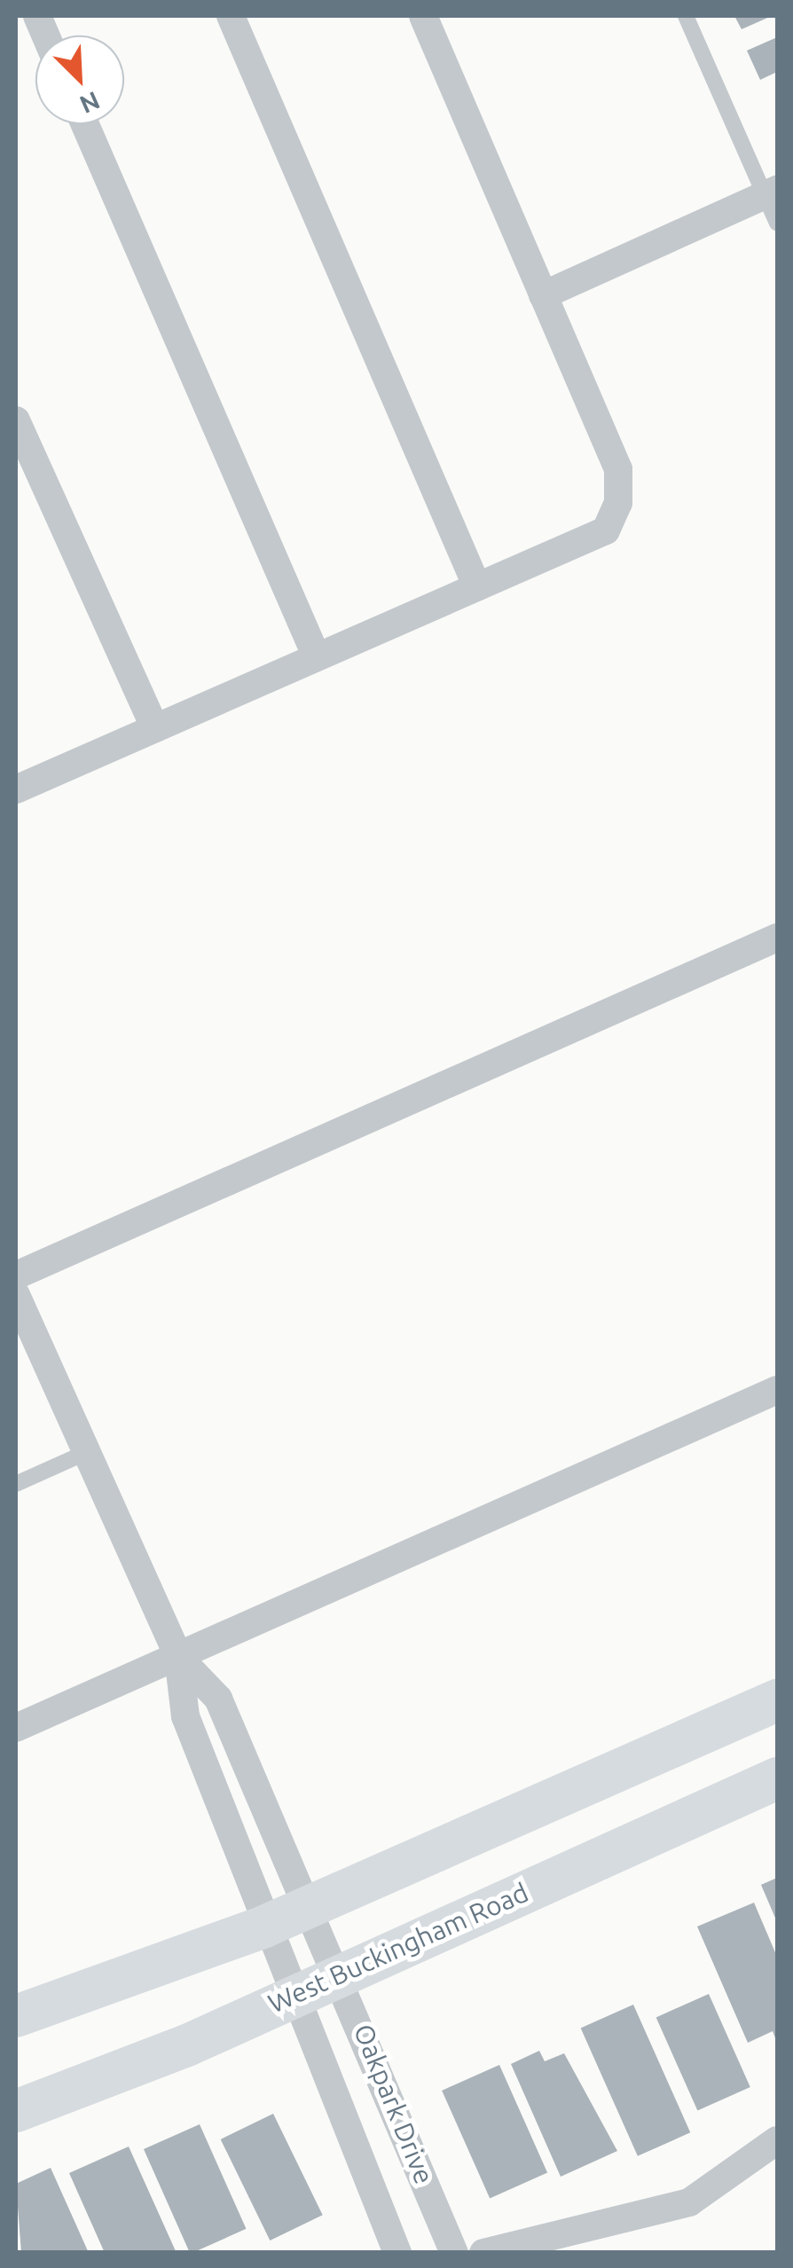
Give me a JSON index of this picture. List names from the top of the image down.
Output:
{
  "streets": {
    "main road": ["West Buckingham Road"],
    "street": ["Oakpark Drive"]
  },
  "crossings": [
    ["West Buckingham Road", "Oakpark Drive"]
  ],
  "north": "bottom right"
}
